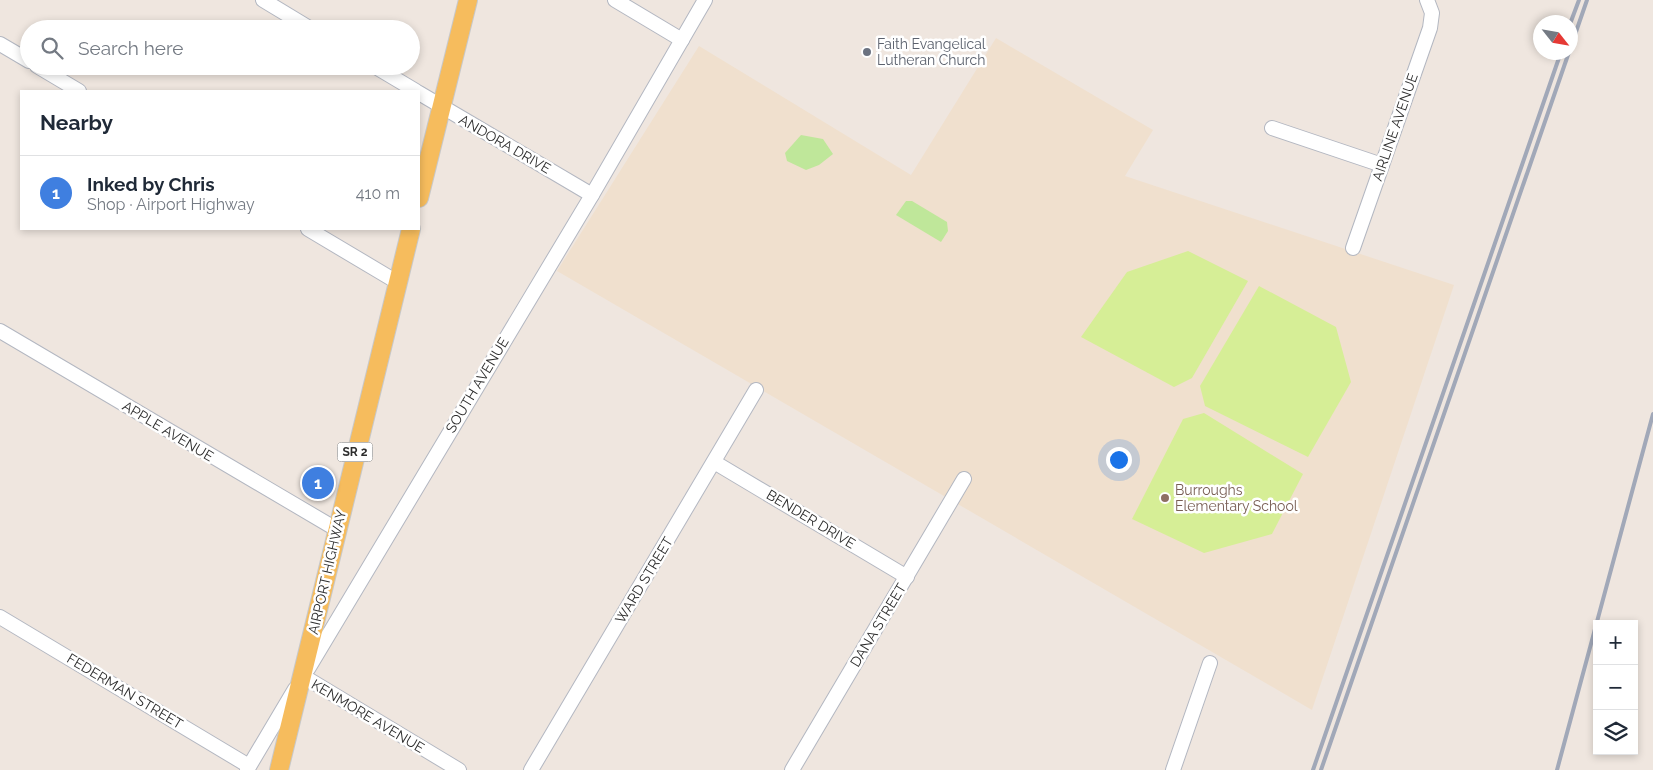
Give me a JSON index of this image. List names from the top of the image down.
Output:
{
  "streets": {
    "main road": ["SR 2", "AIRPORT HIGHWAY"],
    "street": [
      "AIRLINE AVENUE",
      "ANDORA DRIVE",
      "SOUTH AVENUE",
      "APPLE AVENUE",
      "BENDER DRIVE",
      "WARD STREET",
      "DANA STREET",
      "FEDERMAN STREET",
      "KENMORE AVENUE"
    ]
  },
  "crossings": [
    ["ANDORA DRIVE", "SOUTH AVENUE"],
    ["SOUTH AVENUE", "AIRPORT HIGHWAY"],
    ["SOUTH AVENUE", "FEDERMAN STREET"],
    ["SOUTH AVENUE", "KENMORE AVENUE"],
    ["APPLE AVENUE", "AIRPORT HIGHWAY"],
    ["BENDER DRIVE", "WARD STREET"],
    ["BENDER DRIVE", "DANA STREET"],
    ["AIRPORT HIGHWAY", "KENMORE AVENUE"]
  ],
  "places": ["Faith Evangelical Lutheran Church", "Burroughs Elementary School"],
  "north": "bottom right",
  "page": {
    "search": "Search here",
    "heading": "Nearby",
    "list": [
      {
        "mark": "1",
        "name": "Inked by Chris",
        "note": "Shop · Airport Highway",
        "value": "410 m"
      }
    ],
    "pins": "1",
    "map_buttons": ["+", "−"]
  }
}
